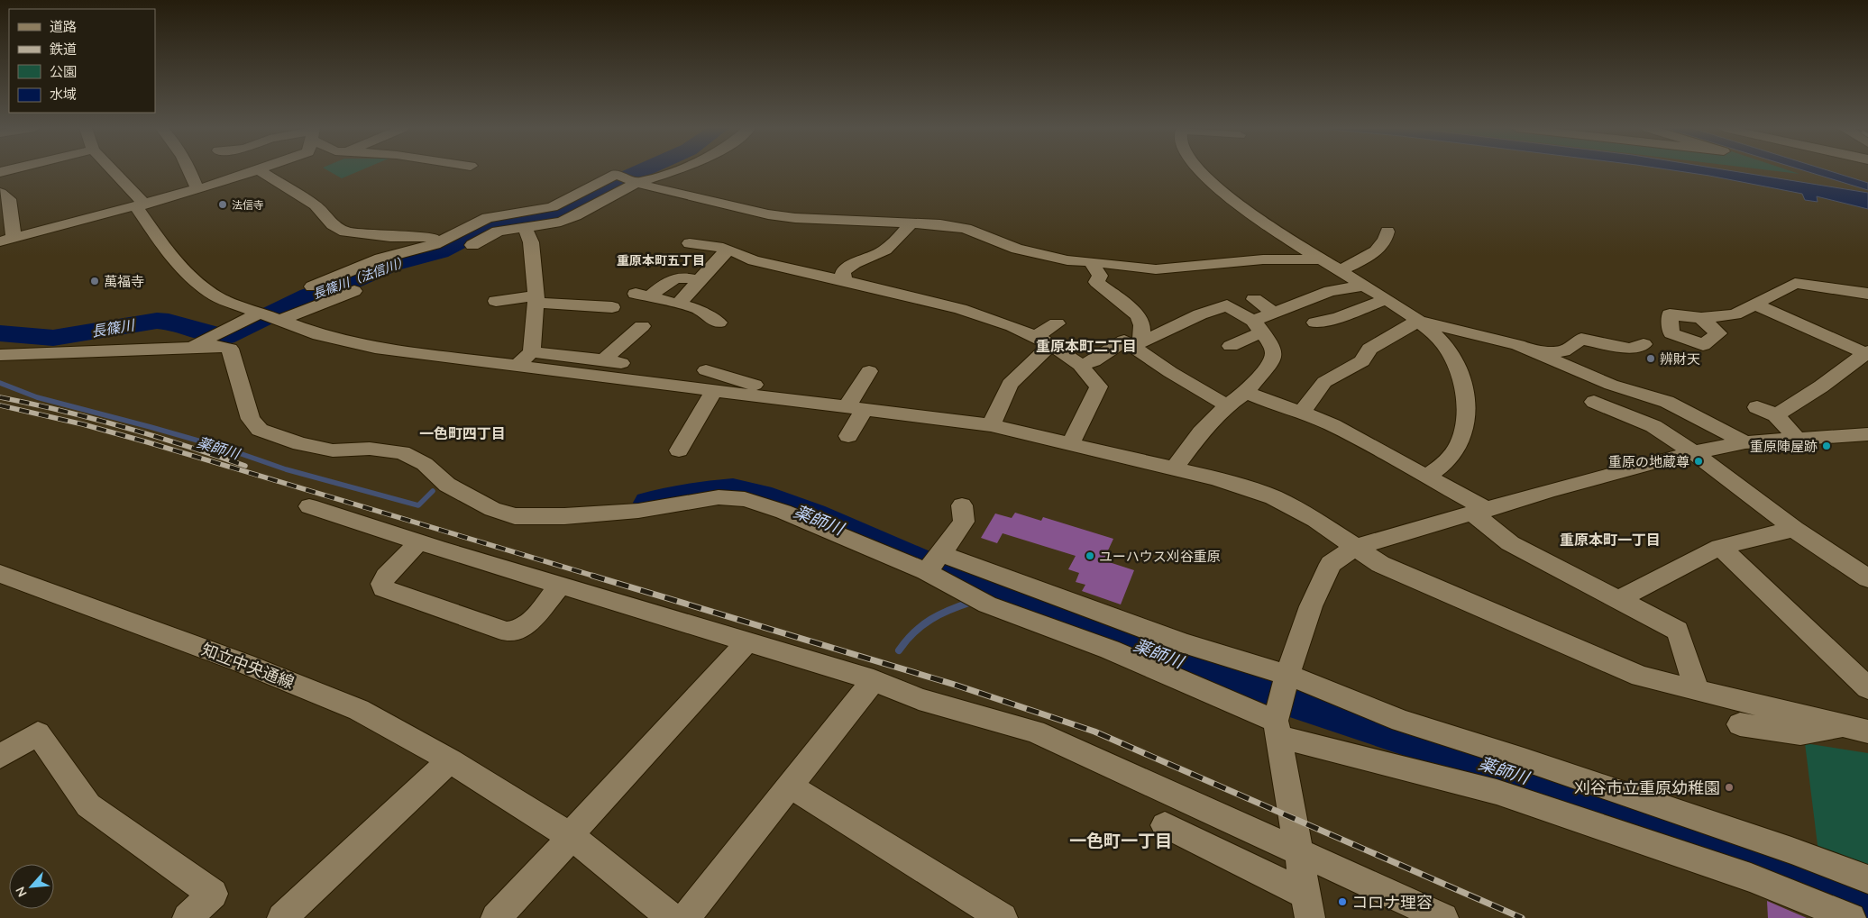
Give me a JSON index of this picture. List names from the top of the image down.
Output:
{
  "streets": {
    "street": ["知立中央通線"]
  },
  "districts": [
    "重原本町五丁目",
    "重原本町二丁目",
    "一色町四丁目",
    "重原本町一丁目",
    "一色町一丁目"
  ],
  "water": ["長篠川（法信川）", "長篠川", "薬師川"],
  "places": [
    "法信寺",
    "萬福寺",
    "辨財天",
    "重原陣屋跡",
    "重原の地蔵尊",
    "ユーハウス刈谷重原",
    "刈谷市立重原幼稚園",
    "コロナ理容"
  ],
  "legend": [
    "道路",
    "鉄道",
    "公園",
    "水域"
  ],
  "north": "bottom left"
}
